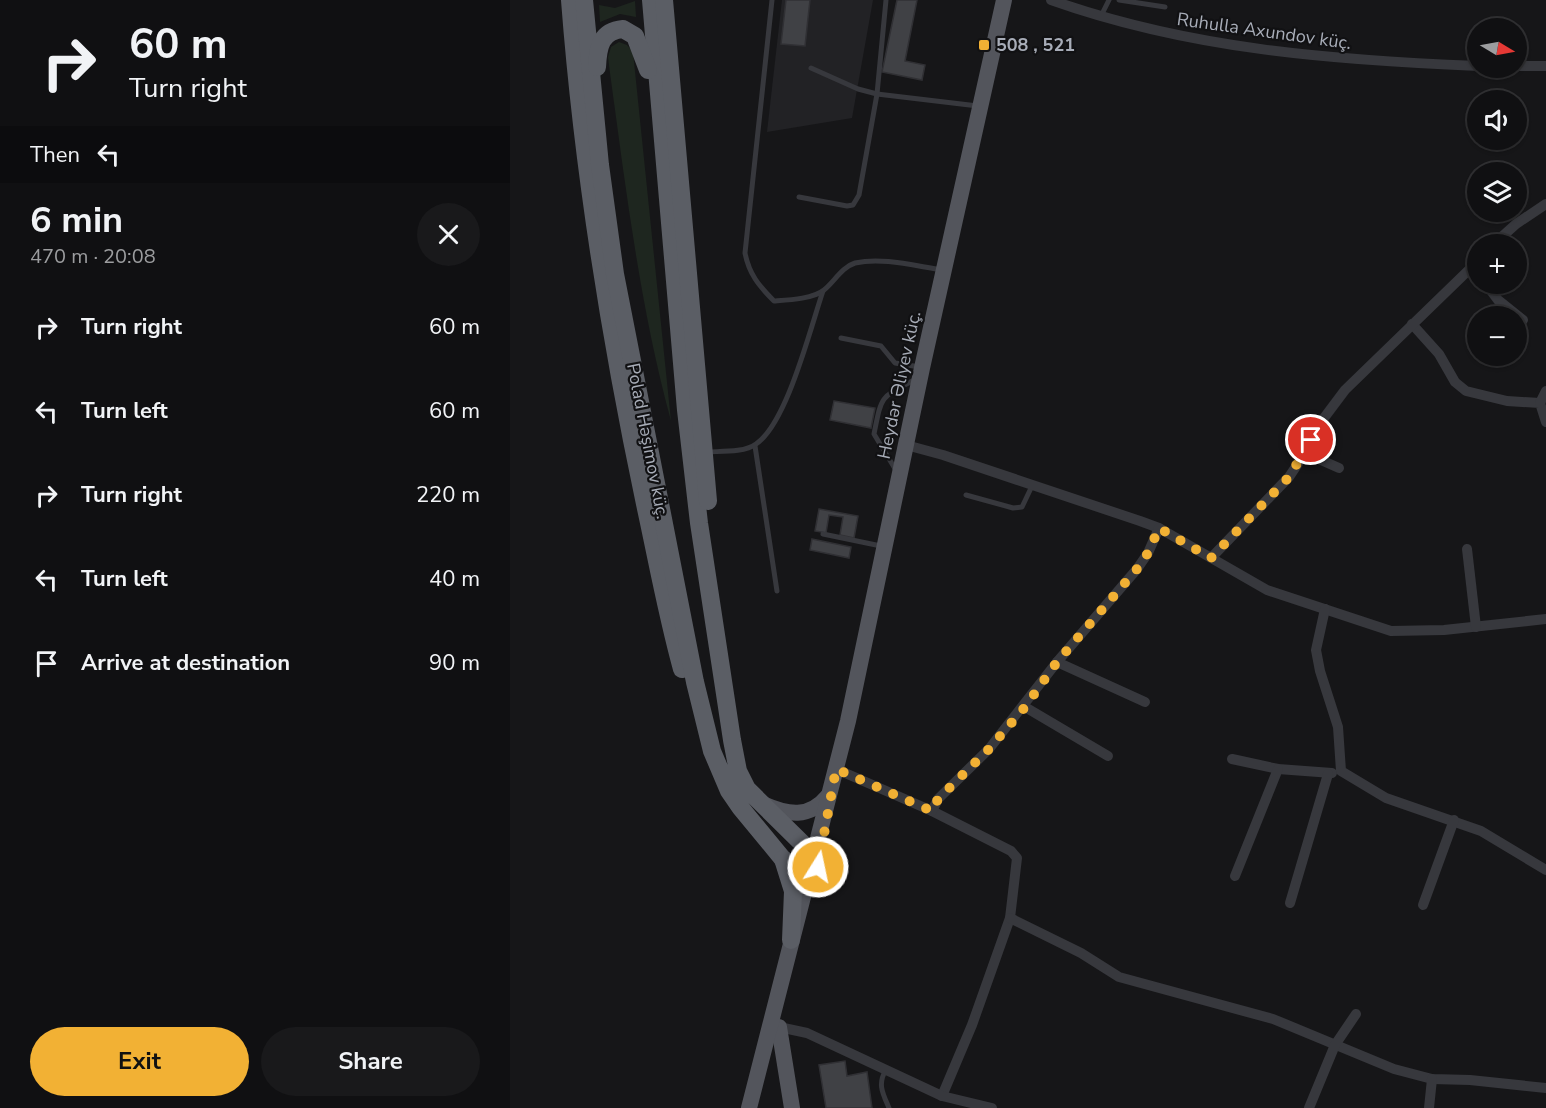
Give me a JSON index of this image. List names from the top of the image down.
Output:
{
  "streets": {
    "highway": ["Polad Həşimov küç."],
    "main road": ["Heydər Əliyev küç."],
    "street": ["Ruhulla Axundov küç."]
  },
  "places": {
    "transit": ["508 , 521"]
  },
  "north": "right",
  "page": {
    "turn": ["60 m", "Turn right"],
    "map_buttons": ["+", "−"],
    "then": "Then",
    "heading": ["6 min", "470 m · 20:08"],
    "list": [
      {
        "name": "Turn right",
        "value": "60 m"
      },
      {
        "name": "Turn left",
        "value": "60 m"
      },
      {
        "name": "Turn right",
        "value": "220 m"
      },
      {
        "name": "Turn left",
        "value": "40 m"
      },
      {
        "name": "Arrive at destination",
        "value": "90 m"
      }
    ],
    "buttons": ["Exit", "Share"]
  }
}
